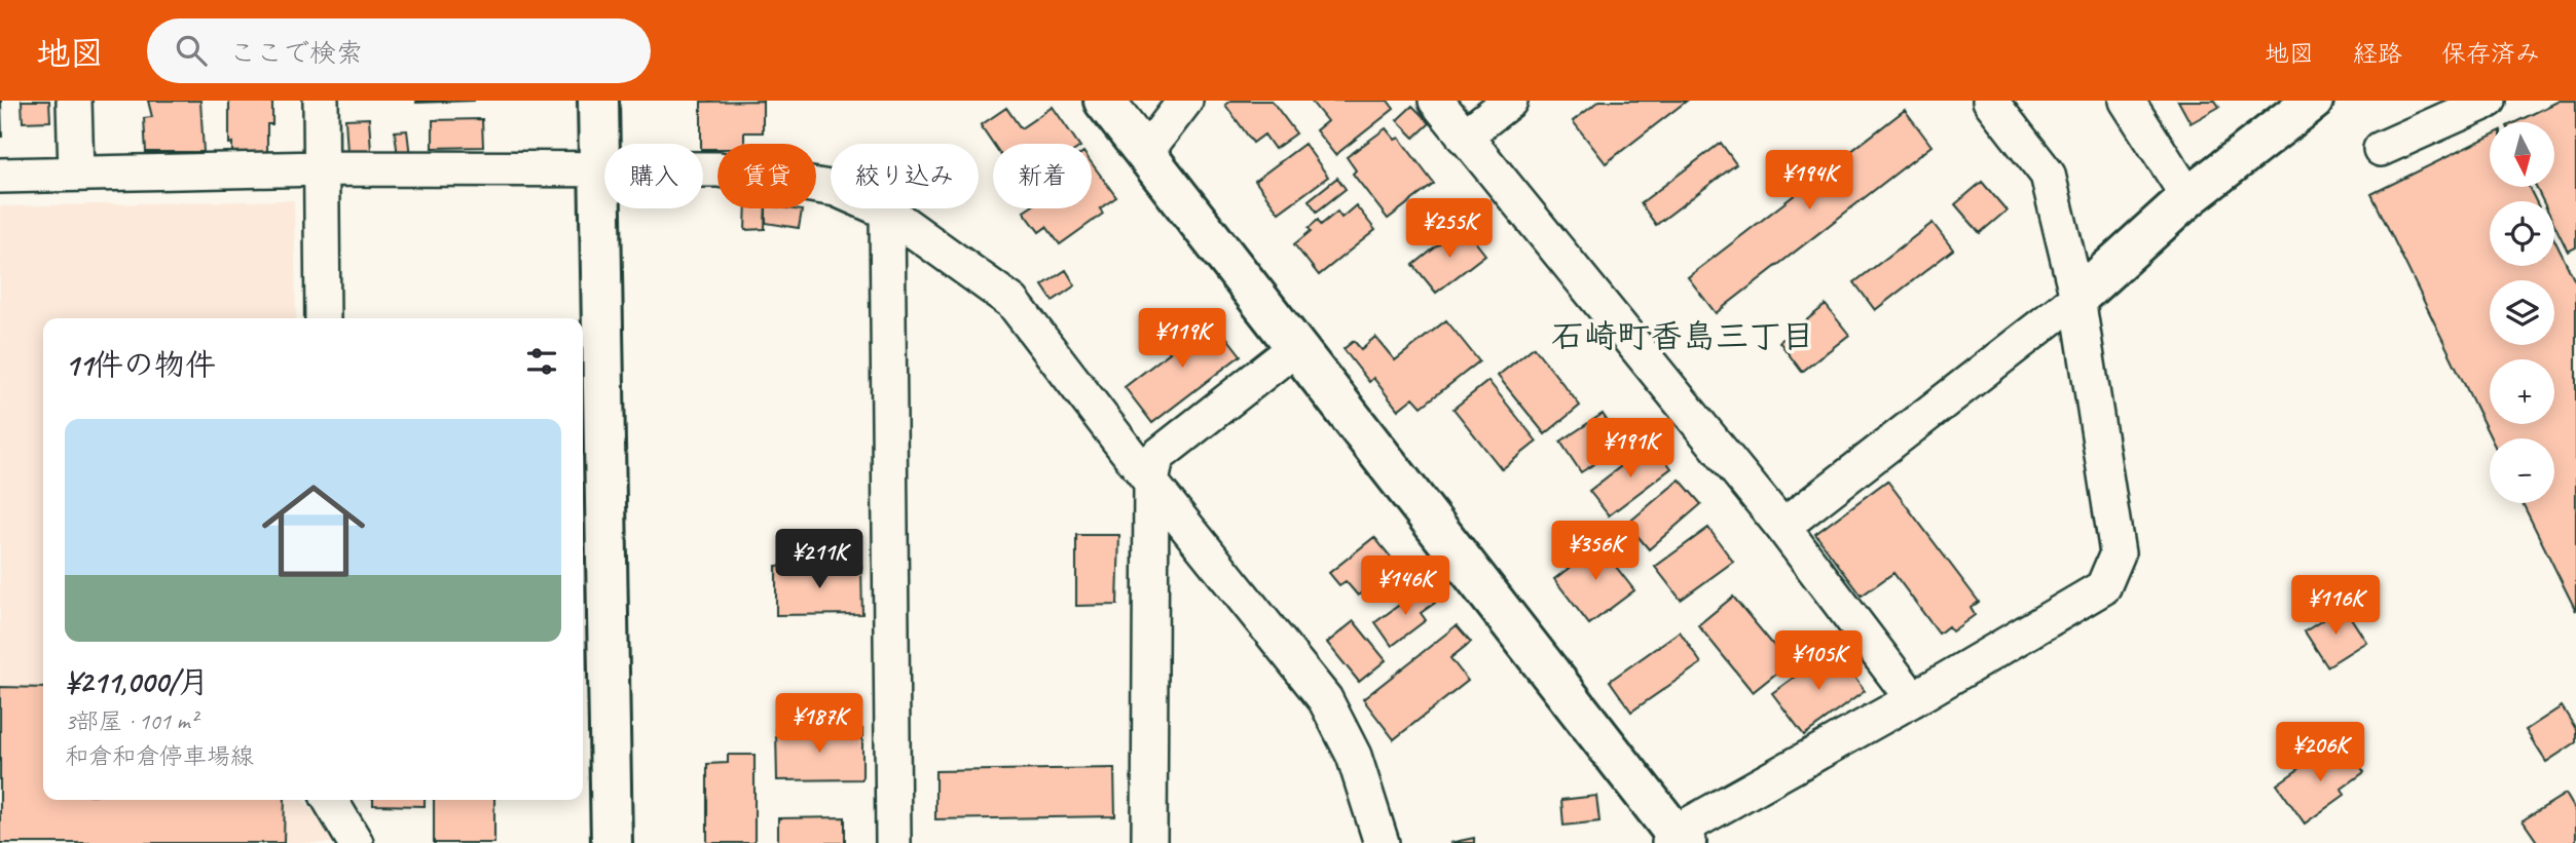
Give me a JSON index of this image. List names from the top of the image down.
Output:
{
  "districts": ["石崎町香島三丁目"],
  "north": "bottom",
  "page": {
    "header": "地図",
    "search": "ここで検索",
    "nav": ["地図", "経路", "保存済み"],
    "map_buttons": ["+", "−"],
    "chip": [
      "購入",
      "賃貸",
      "絞り込み",
      "新着"
    ],
    "price": [
      "¥194K",
      "¥255K",
      "¥119K",
      "¥191K",
      "¥356K",
      "¥211K",
      "¥146K",
      "¥116K",
      "¥105K",
      "¥187K",
      "¥206K"
    ],
    "heading": "11件の物件",
    "list": [
      {
        "name": "¥211,000/月",
        "note": "3部屋 · 101 m² · 和倉和倉停車場線"
      }
    ]
  }
}
